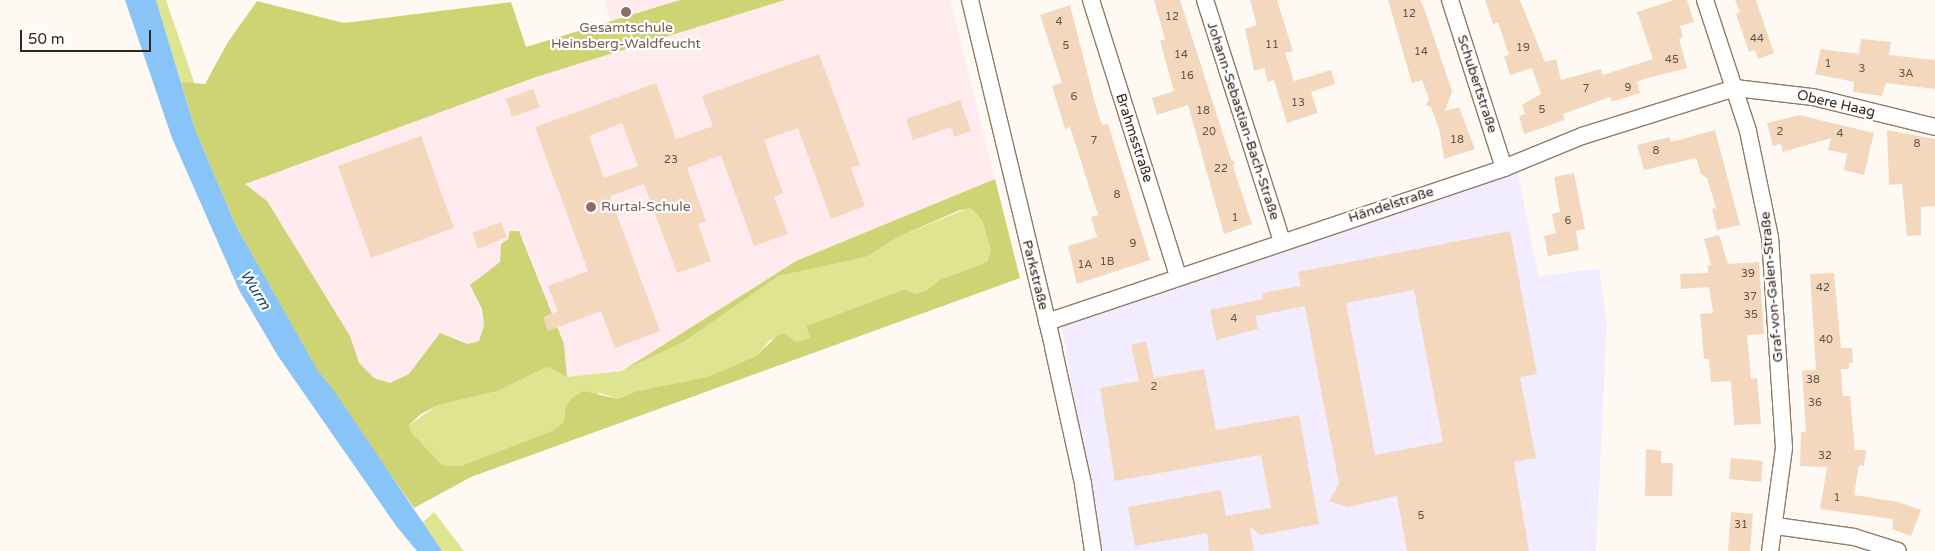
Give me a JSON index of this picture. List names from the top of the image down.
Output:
{
  "streets": {
    "street": [
      "Schubertstraße",
      "Obere Haag",
      "Johann-Sebastian-Bach-Straße",
      "Brahmsstraße",
      "Händelstraße",
      "Parkstraße",
      "Graf-von-Galen-Straße"
    ]
  },
  "crossings": [
    ["Schubertstraße", "Händelstraße"],
    ["Obere Haag", "Händelstraße"],
    ["Obere Haag", "Graf-von-Galen-Straße"],
    ["Johann-Sebastian-Bach-Straße", "Händelstraße"],
    ["Brahmsstraße", "Händelstraße"],
    ["Händelstraße", "Parkstraße"],
    ["Händelstraße", "Graf-von-Galen-Straße"]
  ],
  "water": ["Wurm"],
  "places": ["Gesamtschule Heinsberg-Waldfeucht", "Rurtal-Schule"],
  "house_numbers": [
    "12",
    "12",
    "4",
    "44",
    "11",
    "5",
    "19",
    "14",
    "14",
    "45",
    "1",
    "3",
    "3A",
    "16",
    "9",
    "7",
    "6",
    "13",
    "5",
    "18",
    "20",
    "2",
    "4",
    "18",
    "7",
    "8",
    "8",
    "23",
    "22",
    "8",
    "1",
    "6",
    "9",
    "1B",
    "1A",
    "39",
    "42",
    "37",
    "35",
    "4",
    "40",
    "38",
    "2",
    "36",
    "32",
    "1",
    "5",
    "31"
  ],
  "scale_bar": "50 m"
}
